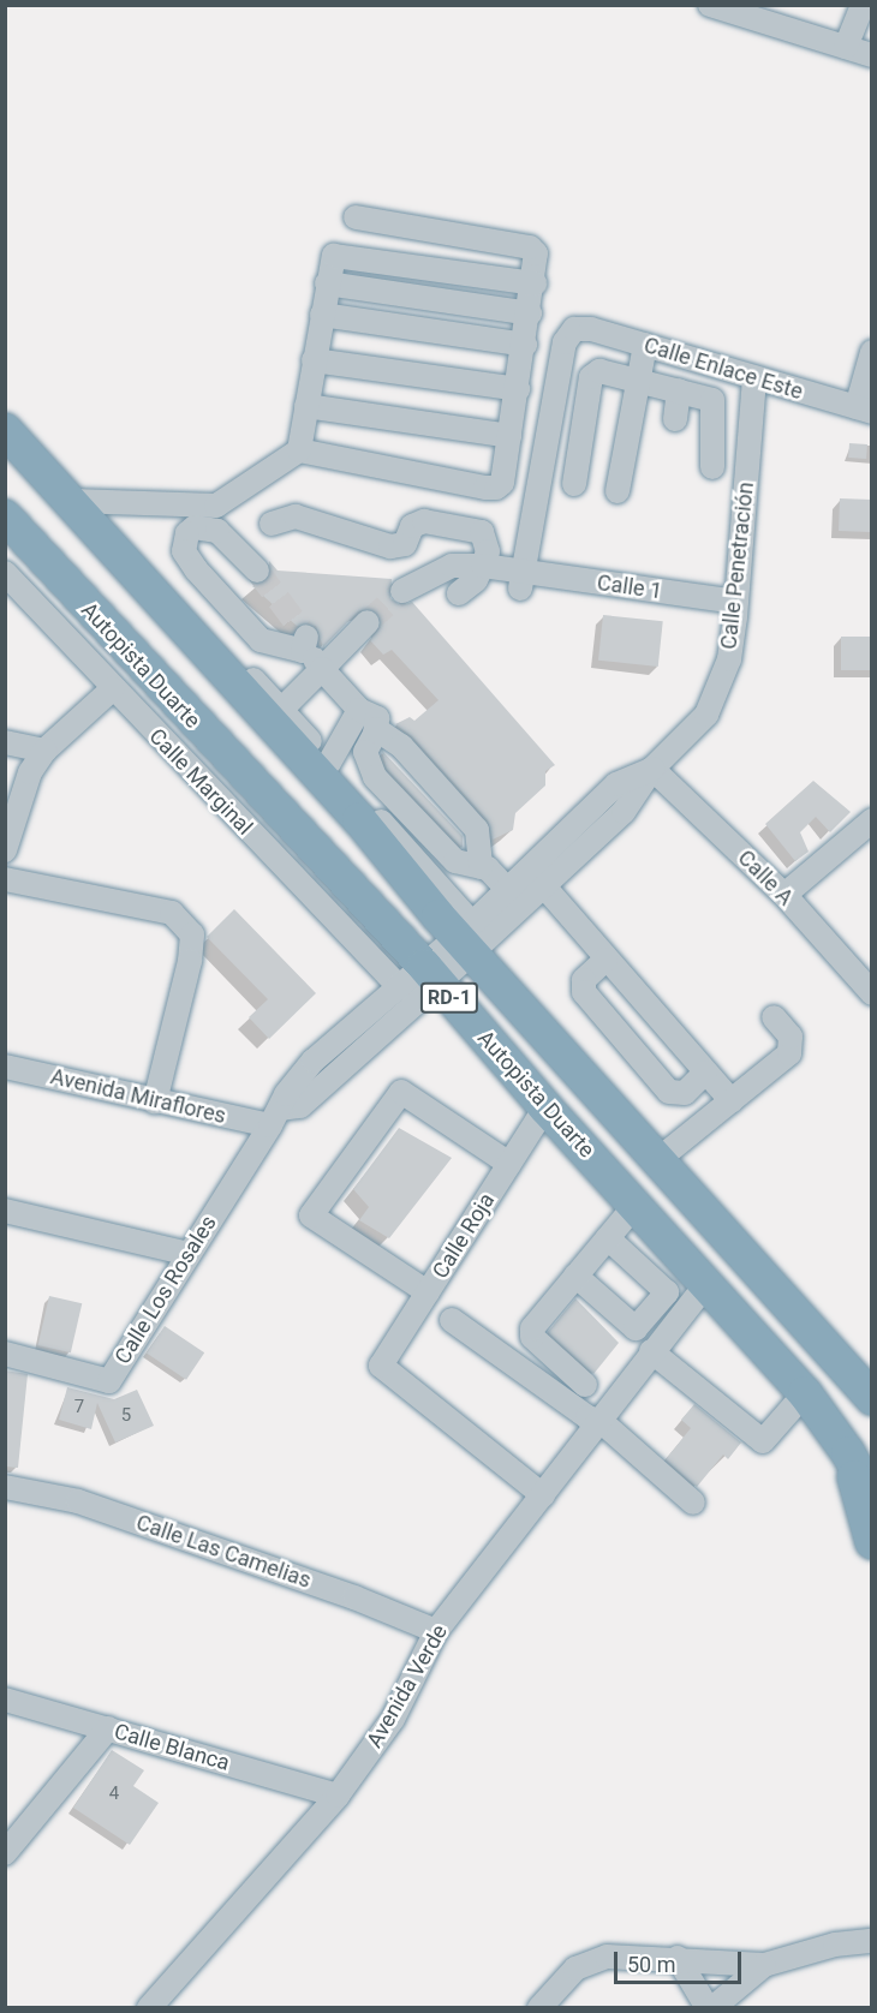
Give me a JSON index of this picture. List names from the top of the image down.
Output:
{
  "streets": {
    "highway": ["Autopista Duarte", "RD-1"],
    "street": [
      "Calle Enlace Este",
      "Calle Penetración",
      "Calle 1",
      "Calle Marginal",
      "Calle A",
      "Avenida Miraflores",
      "Calle Roja",
      "Calle Los Rosales",
      "Calle Las Camelias",
      "Avenida Verde",
      "Calle Blanca"
    ]
  },
  "crossings": [
    ["Calle Enlace Este", "Calle Penetración"],
    ["Calle Enlace Este", "Calle 1"],
    ["Calle Penetración", "Calle 1"],
    ["Calle Penetración", "Autopista Duarte"],
    ["Calle Penetración", "Calle A"],
    ["Autopista Duarte", "Calle Marginal"],
    ["Autopista Duarte", "Calle Roja"],
    ["Autopista Duarte", "Calle Los Rosales"],
    ["Autopista Duarte", "Avenida Verde"],
    ["Calle Marginal", "Calle Los Rosales"],
    ["Avenida Miraflores", "Calle Los Rosales"],
    ["Calle Roja", "Avenida Verde"],
    ["Calle Las Camelias", "Avenida Verde"],
    ["Avenida Verde", "Calle Blanca"]
  ],
  "house_numbers": ["7", "5", "4"],
  "scale_bar": "50 m"
}
